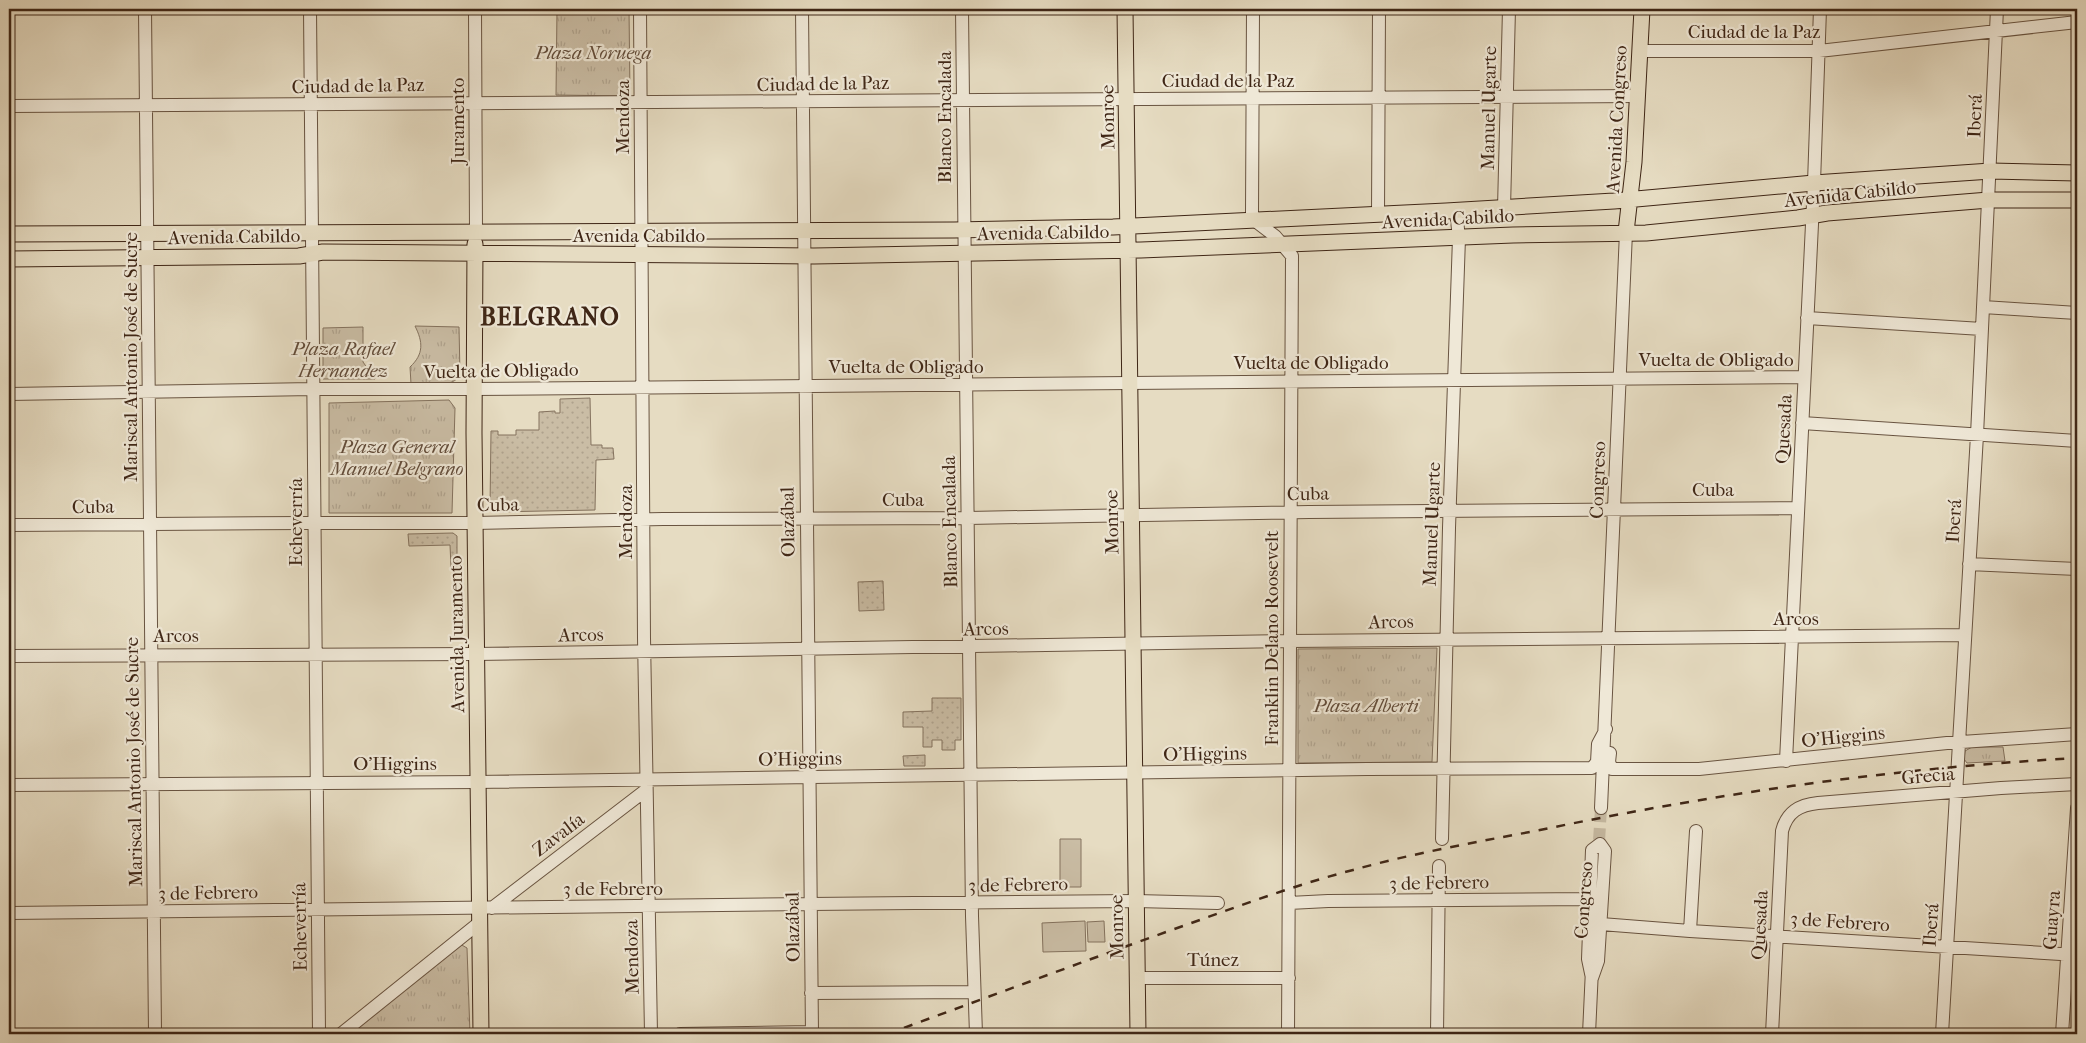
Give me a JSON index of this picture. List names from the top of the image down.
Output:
{
  "streets": {
    "main road": [
      "Monroe",
      "Avenida Congreso",
      "Avenida Cabildo",
      "Avenida Juramento"
    ],
    "street": [
      "Ciudad de la Paz",
      "Manuel Ugarte",
      "Iberá",
      "Mendoza",
      "Blanco Encalada",
      "Juramento",
      "Mariscal Antonio José de Sucre",
      "Vuelta de Obligado",
      "Quesada",
      "Congreso",
      "Cuba",
      "Echeverría",
      "Olazábal",
      "Arcos",
      "Franklin Delano Roosevelt",
      "O'Higgins",
      "Grecia",
      "Zavalía",
      "3 de Febrero",
      "Guayra",
      "Túnez"
    ]
  },
  "crossings": [
    ["Ciudad de la Paz", "Manuel Ugarte"],
    ["Ciudad de la Paz", "Iberá"],
    ["Ciudad de la Paz", "Mendoza"],
    ["Ciudad de la Paz", "Blanco Encalada"],
    ["Ciudad de la Paz", "Monroe"],
    ["Ciudad de la Paz", "Avenida Congreso"],
    ["Ciudad de la Paz", "Juramento"],
    ["Ciudad de la Paz", "Mariscal Antonio José de Sucre"],
    ["Ciudad de la Paz", "Quesada"],
    ["Ciudad de la Paz", "Echeverría"],
    ["Ciudad de la Paz", "Olazábal"],
    ["Manuel Ugarte", "Avenida Cabildo"],
    ["Manuel Ugarte", "Vuelta de Obligado"],
    ["Manuel Ugarte", "Cuba"],
    ["Manuel Ugarte", "Arcos"],
    ["Manuel Ugarte", "O'Higgins"],
    ["Iberá", "Avenida Cabildo"],
    ["Iberá", "Arcos"],
    ["Iberá", "O'Higgins"],
    ["Iberá", "Grecia"],
    ["Iberá", "3 de Febrero"],
    ["Mendoza", "Avenida Cabildo"],
    ["Mendoza", "Vuelta de Obligado"],
    ["Mendoza", "Cuba"],
    ["Mendoza", "Arcos"],
    ["Mendoza", "O'Higgins"],
    ["Mendoza", "Zavalía"],
    ["Mendoza", "3 de Febrero"],
    ["Blanco Encalada", "Avenida Cabildo"],
    ["Blanco Encalada", "Vuelta de Obligado"],
    ["Blanco Encalada", "Cuba"],
    ["Blanco Encalada", "Arcos"],
    ["Blanco Encalada", "O'Higgins"],
    ["Blanco Encalada", "3 de Febrero"],
    ["Monroe", "Avenida Cabildo"],
    ["Monroe", "Vuelta de Obligado"],
    ["Monroe", "Cuba"],
    ["Monroe", "Arcos"],
    ["Monroe", "O'Higgins"],
    ["Monroe", "3 de Febrero"],
    ["Monroe", "Túnez"],
    ["Avenida Congreso", "Avenida Cabildo"],
    ["Avenida Congreso", "Congreso"],
    ["Juramento", "Avenida Cabildo"],
    ["Juramento", "Avenida Juramento"],
    ["Avenida Cabildo", "Mariscal Antonio José de Sucre"],
    ["Avenida Cabildo", "Quesada"],
    ["Avenida Cabildo", "Congreso"],
    ["Avenida Cabildo", "Echeverría"],
    ["Avenida Cabildo", "Olazábal"],
    ["Avenida Cabildo", "Avenida Juramento"],
    ["Avenida Cabildo", "Franklin Delano Roosevelt"],
    ["Mariscal Antonio José de Sucre", "Vuelta de Obligado"],
    ["Mariscal Antonio José de Sucre", "Cuba"],
    ["Mariscal Antonio José de Sucre", "Arcos"],
    ["Mariscal Antonio José de Sucre", "O'Higgins"],
    ["Mariscal Antonio José de Sucre", "3 de Febrero"],
    ["Vuelta de Obligado", "Quesada"],
    ["Vuelta de Obligado", "Congreso"],
    ["Vuelta de Obligado", "Echeverría"],
    ["Vuelta de Obligado", "Olazábal"],
    ["Vuelta de Obligado", "Avenida Juramento"],
    ["Vuelta de Obligado", "Franklin Delano Roosevelt"],
    ["Quesada", "Cuba"],
    ["Quesada", "Arcos"],
    ["Quesada", "O'Higgins"],
    ["Quesada", "Grecia"],
    ["Quesada", "3 de Febrero"],
    ["Congreso", "Cuba"],
    ["Congreso", "Arcos"],
    ["Congreso", "O'Higgins"],
    ["Congreso", "3 de Febrero"],
    ["Cuba", "Echeverría"],
    ["Cuba", "Olazábal"],
    ["Cuba", "Avenida Juramento"],
    ["Cuba", "Franklin Delano Roosevelt"],
    ["Echeverría", "Arcos"],
    ["Echeverría", "O'Higgins"],
    ["Echeverría", "3 de Febrero"],
    ["Olazábal", "Arcos"],
    ["Olazábal", "O'Higgins"],
    ["Olazábal", "3 de Febrero"],
    ["Arcos", "Avenida Juramento"],
    ["Arcos", "Franklin Delano Roosevelt"],
    ["Avenida Juramento", "O'Higgins"],
    ["Avenida Juramento", "Zavalía"],
    ["Avenida Juramento", "3 de Febrero"],
    ["Franklin Delano Roosevelt", "O'Higgins"],
    ["Franklin Delano Roosevelt", "3 de Febrero"],
    ["Franklin Delano Roosevelt", "Túnez"],
    ["O'Higgins", "Zavalía"],
    ["Zavalía", "3 de Febrero"],
    ["3 de Febrero", "Guayra"]
  ],
  "districts": ["BELGRANO"],
  "parks": [
    "Plaza Noruega",
    "Plaza Rafael Hernandez",
    "Plaza General Manuel Belgrano",
    "Plaza Alberti"
  ]
}
